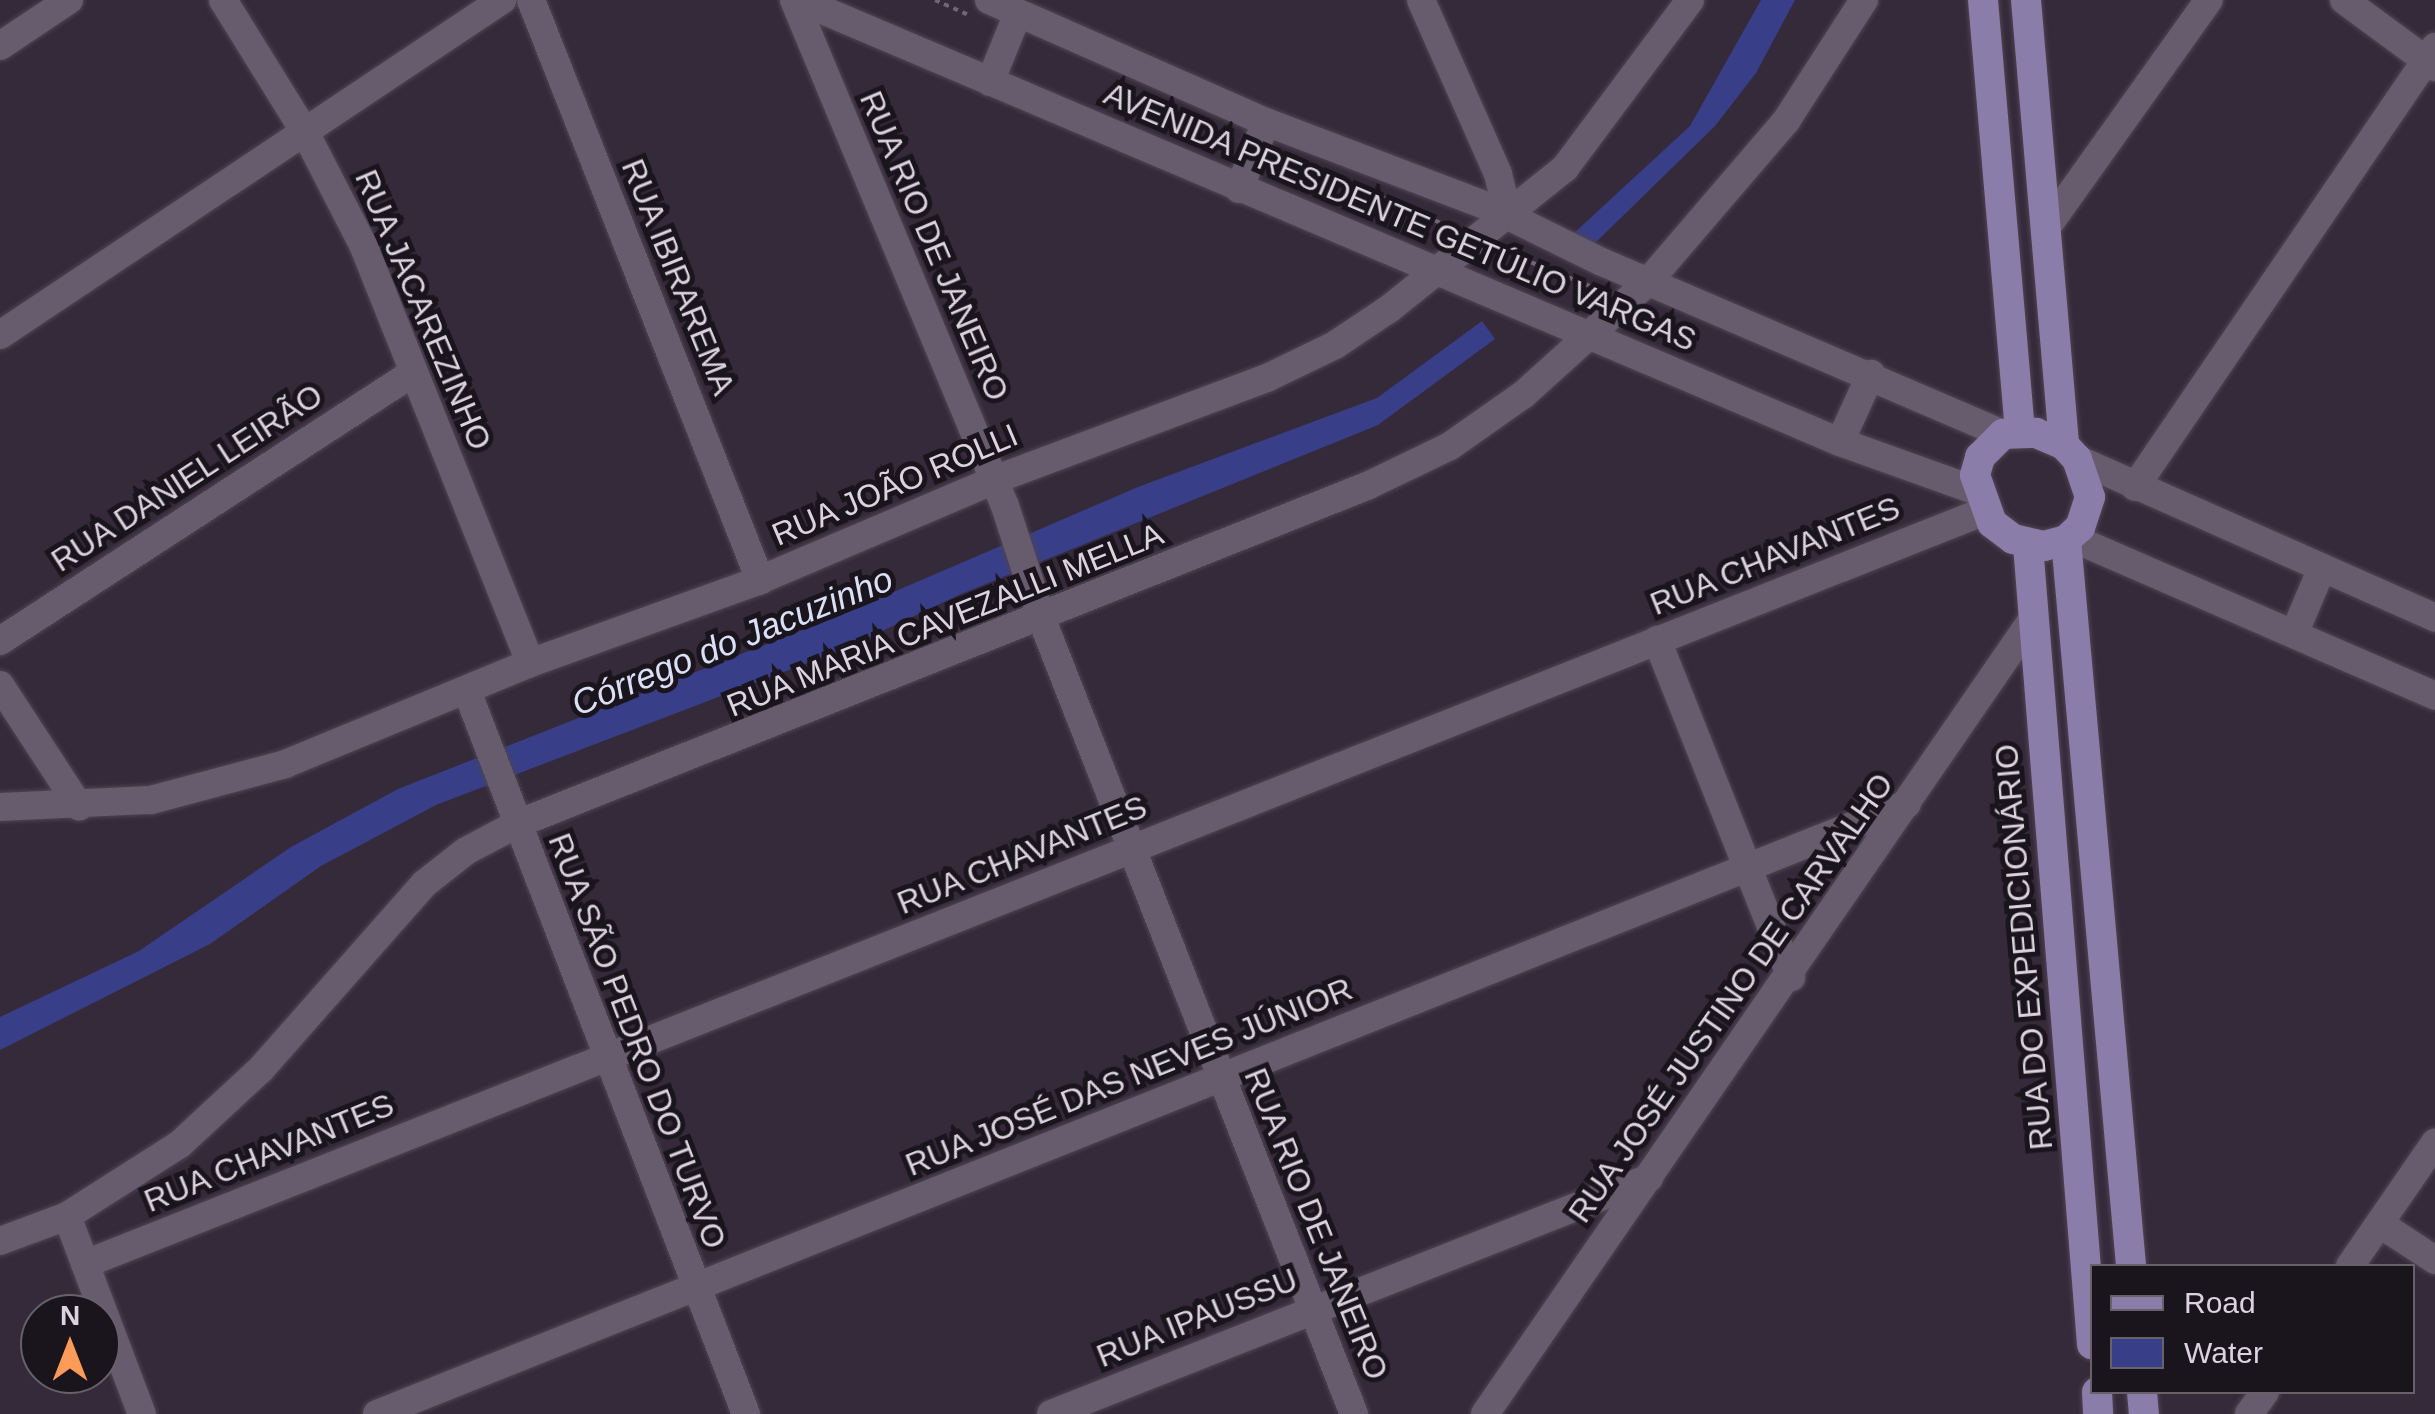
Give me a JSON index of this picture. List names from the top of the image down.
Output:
{
  "streets": {
    "main road": ["RUA DO EXPEDICIONÁRIO"],
    "street": [
      "AVENIDA PRESIDENTE GETÚLIO VARGAS",
      "RUA RIO DE JANEIRO",
      "RUA IBIRAREMA",
      "RUA JACAREZINHO",
      "RUA DANIEL LEIRÃO",
      "RUA JOÃO ROLLI",
      "RUA CHAVANTES",
      "RUA MARIA CAVEZALLI MELLA",
      "RUA JOSÉ JUSTINO DE CARVALHO",
      "RUA SÃO PEDRO DO TURVO",
      "RUA JOSÉ DAS NEVES JÚNIOR",
      "RUA IPAUSSU"
    ]
  },
  "crossings": [
    ["AVENIDA PRESIDENTE GETÚLIO VARGAS", "RUA RIO DE JANEIRO"],
    ["AVENIDA PRESIDENTE GETÚLIO VARGAS", "RUA JOÃO ROLLI"],
    ["AVENIDA PRESIDENTE GETÚLIO VARGAS", "RUA CHAVANTES"],
    ["AVENIDA PRESIDENTE GETÚLIO VARGAS", "RUA MARIA CAVEZALLI MELLA"],
    ["AVENIDA PRESIDENTE GETÚLIO VARGAS", "RUA DO EXPEDICIONÁRIO"],
    ["RUA RIO DE JANEIRO", "RUA JOÃO ROLLI"],
    ["RUA RIO DE JANEIRO", "RUA CHAVANTES"],
    ["RUA RIO DE JANEIRO", "RUA MARIA CAVEZALLI MELLA"],
    ["RUA RIO DE JANEIRO", "RUA JOSÉ DAS NEVES JÚNIOR"],
    ["RUA RIO DE JANEIRO", "RUA IPAUSSU"],
    ["RUA IBIRAREMA", "RUA JOÃO ROLLI"],
    ["RUA JACAREZINHO", "RUA DANIEL LEIRÃO"],
    ["RUA JACAREZINHO", "RUA JOÃO ROLLI"],
    ["RUA JOÃO ROLLI", "RUA SÃO PEDRO DO TURVO"],
    ["RUA CHAVANTES", "RUA DO EXPEDICIONÁRIO"],
    ["RUA CHAVANTES", "RUA SÃO PEDRO DO TURVO"],
    ["RUA MARIA CAVEZALLI MELLA", "RUA SÃO PEDRO DO TURVO"],
    ["RUA DO EXPEDICIONÁRIO", "RUA JOSÉ JUSTINO DE CARVALHO"],
    ["RUA JOSÉ JUSTINO DE CARVALHO", "RUA JOSÉ DAS NEVES JÚNIOR"],
    ["RUA JOSÉ JUSTINO DE CARVALHO", "RUA IPAUSSU"],
    ["RUA SÃO PEDRO DO TURVO", "RUA JOSÉ DAS NEVES JÚNIOR"]
  ],
  "water": ["Córrego do Jacuzinho"],
  "legend": ["Road", "Water"],
  "north": "top"
}
